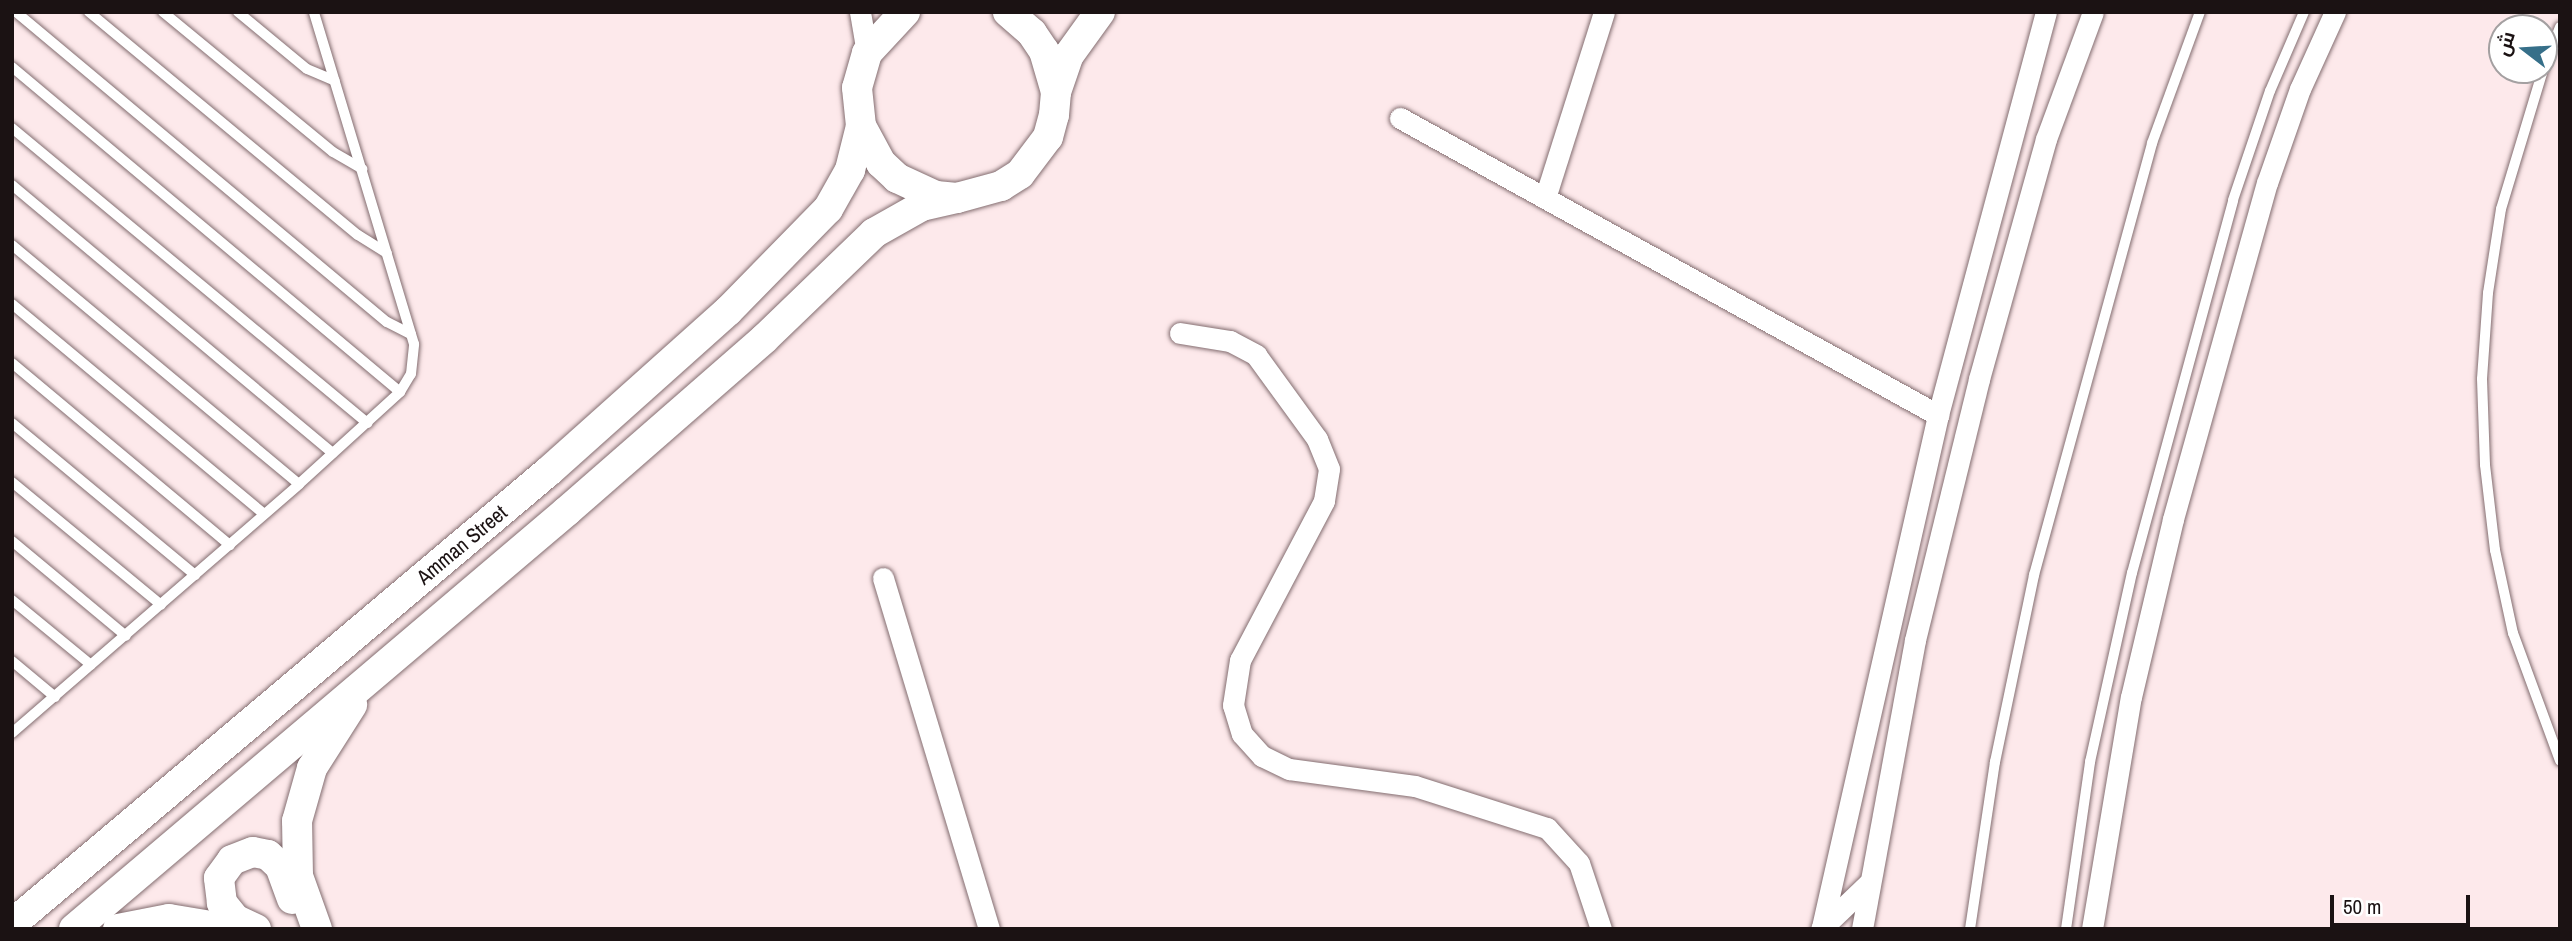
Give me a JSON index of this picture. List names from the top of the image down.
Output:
{
  "streets": {
    "main road": ["Amman Street"]
  },
  "scale_bar": "50 m",
  "north": "left"
}
